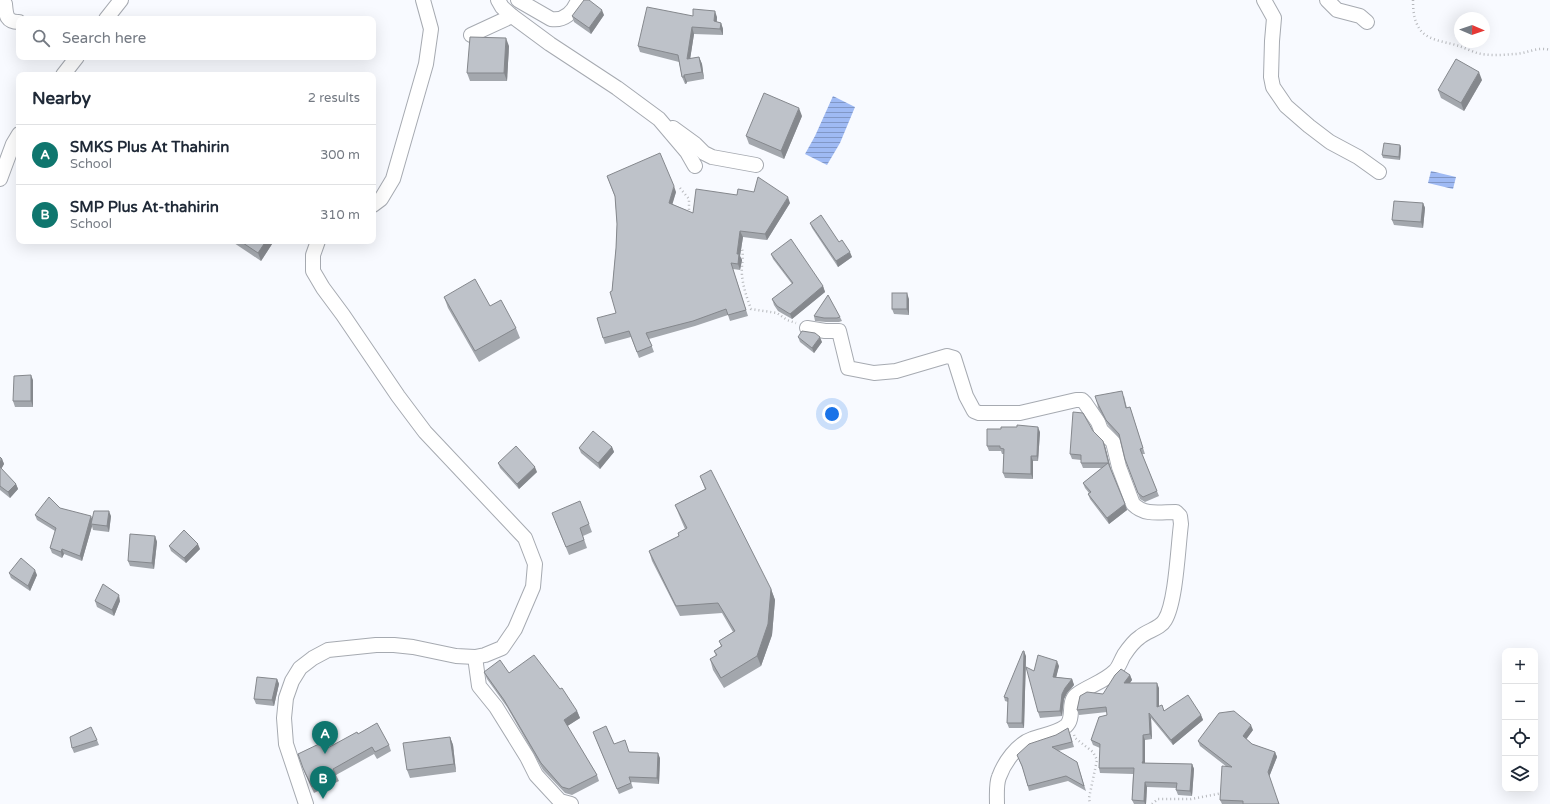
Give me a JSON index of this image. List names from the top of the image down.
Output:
{
  "north": "right",
  "page": {
    "search": "Search here",
    "heading": ["Nearby", "2 results"],
    "list": [
      {
        "mark": "A",
        "name": "SMKS Plus At Thahirin",
        "note": "School",
        "value": "300 m"
      },
      {
        "mark": "B",
        "name": "SMP Plus At-thahirin",
        "note": "School",
        "value": "310 m"
      }
    ],
    "map_buttons": ["+", "−"],
    "pins": ["A", "B"]
  }
}
